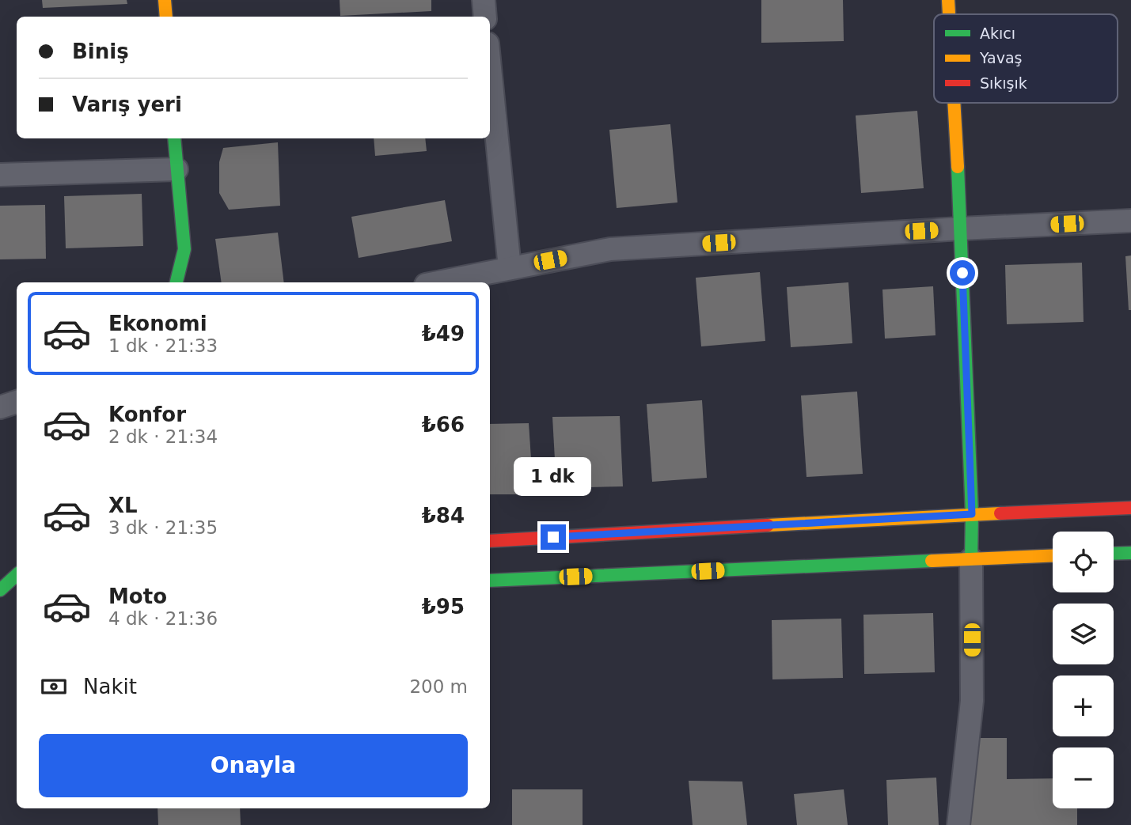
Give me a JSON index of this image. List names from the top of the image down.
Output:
{
  "legend": ["Akıcı", "Yavaş", "Sıkışık"],
  "page": {
    "banner": ["Biniş", "Varış yeri"],
    "list": [
      {
        "name": "Ekonomi",
        "note": "1 dk · 21:33",
        "value": "₺49"
      },
      {
        "name": "Konfor",
        "note": "2 dk · 21:34",
        "value": "₺66"
      },
      {
        "name": "XL",
        "note": "3 dk · 21:35",
        "value": "₺84"
      },
      {
        "name": "Moto",
        "note": "4 dk · 21:36",
        "value": "₺95"
      }
    ],
    "bubble": "1 dk",
    "map_buttons": ["+", "−"],
    "pay": ["Nakit", "200 m"],
    "buttons": "Onayla"
  }
}
